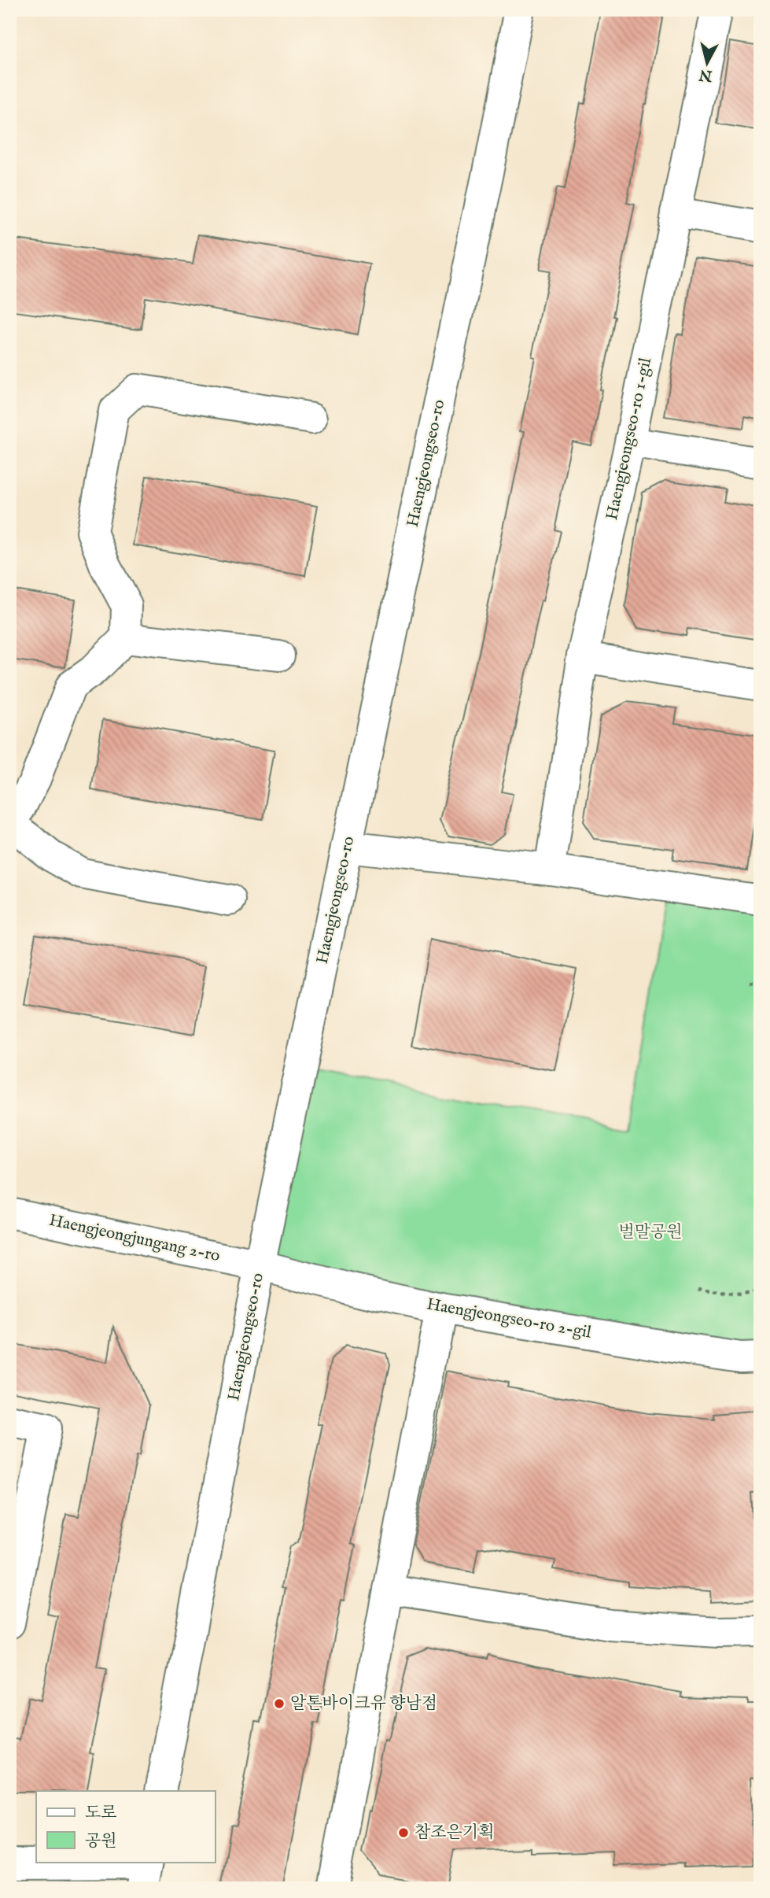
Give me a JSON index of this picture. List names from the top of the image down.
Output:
{
  "streets": {
    "street": [
      "Haengjeongseo-ro 1-gil",
      "Haengjeongseo-ro",
      "Haengjeongjungang 2-ro",
      "Haengjeongseo-ro 2-gil"
    ]
  },
  "crossings": [
    ["Haengjeongseo-ro", "Haengjeongjungang 2-ro"],
    ["Haengjeongseo-ro", "Haengjeongseo-ro 2-gil"],
    ["Haengjeongjungang 2-ro", "Haengjeongseo-ro 2-gil"]
  ],
  "parks": ["벌말공원"],
  "places": ["알톤바이크유 향남점", "참조은기획"],
  "legend": ["도로", "공원"],
  "north": "bottom"
}
